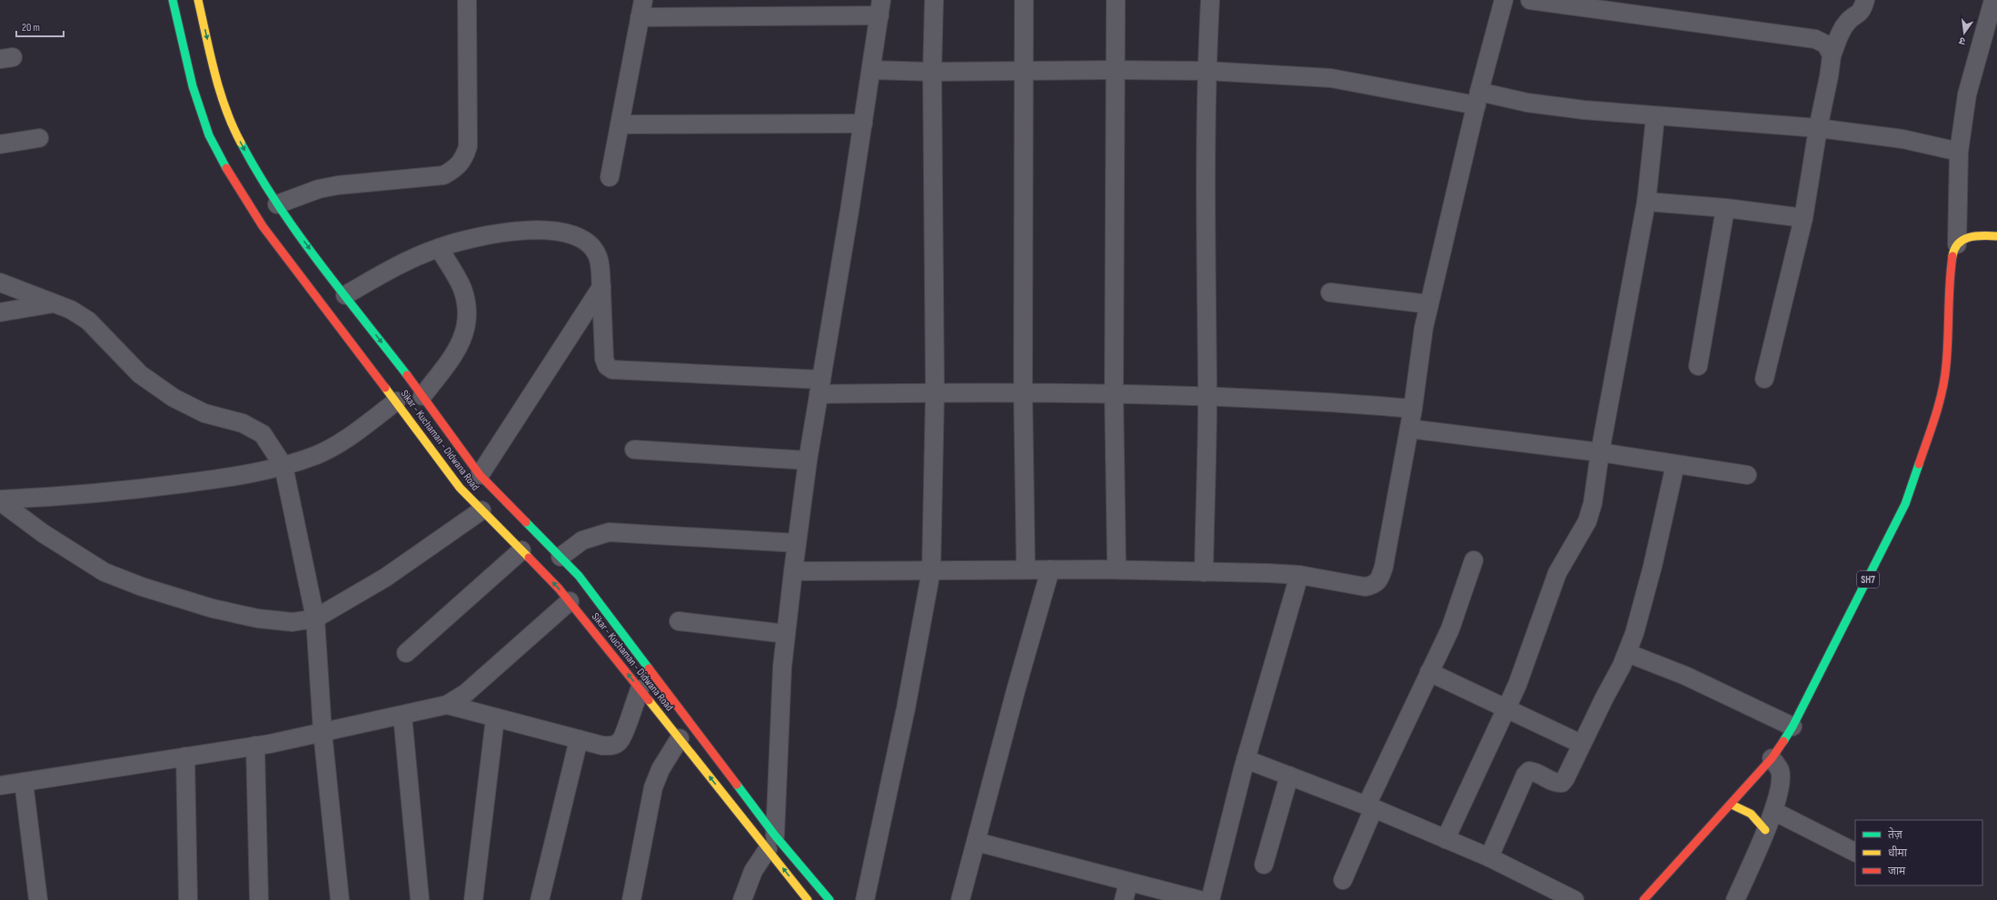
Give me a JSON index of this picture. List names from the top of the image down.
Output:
{
  "streets": {
    "main road": ["Sikar - Kuchaman - Didwana Road", "SH7"]
  },
  "legend": ["तेज़", "धीमा", "जाम"],
  "scale_bar": "20 m",
  "north": "bottom"
}
